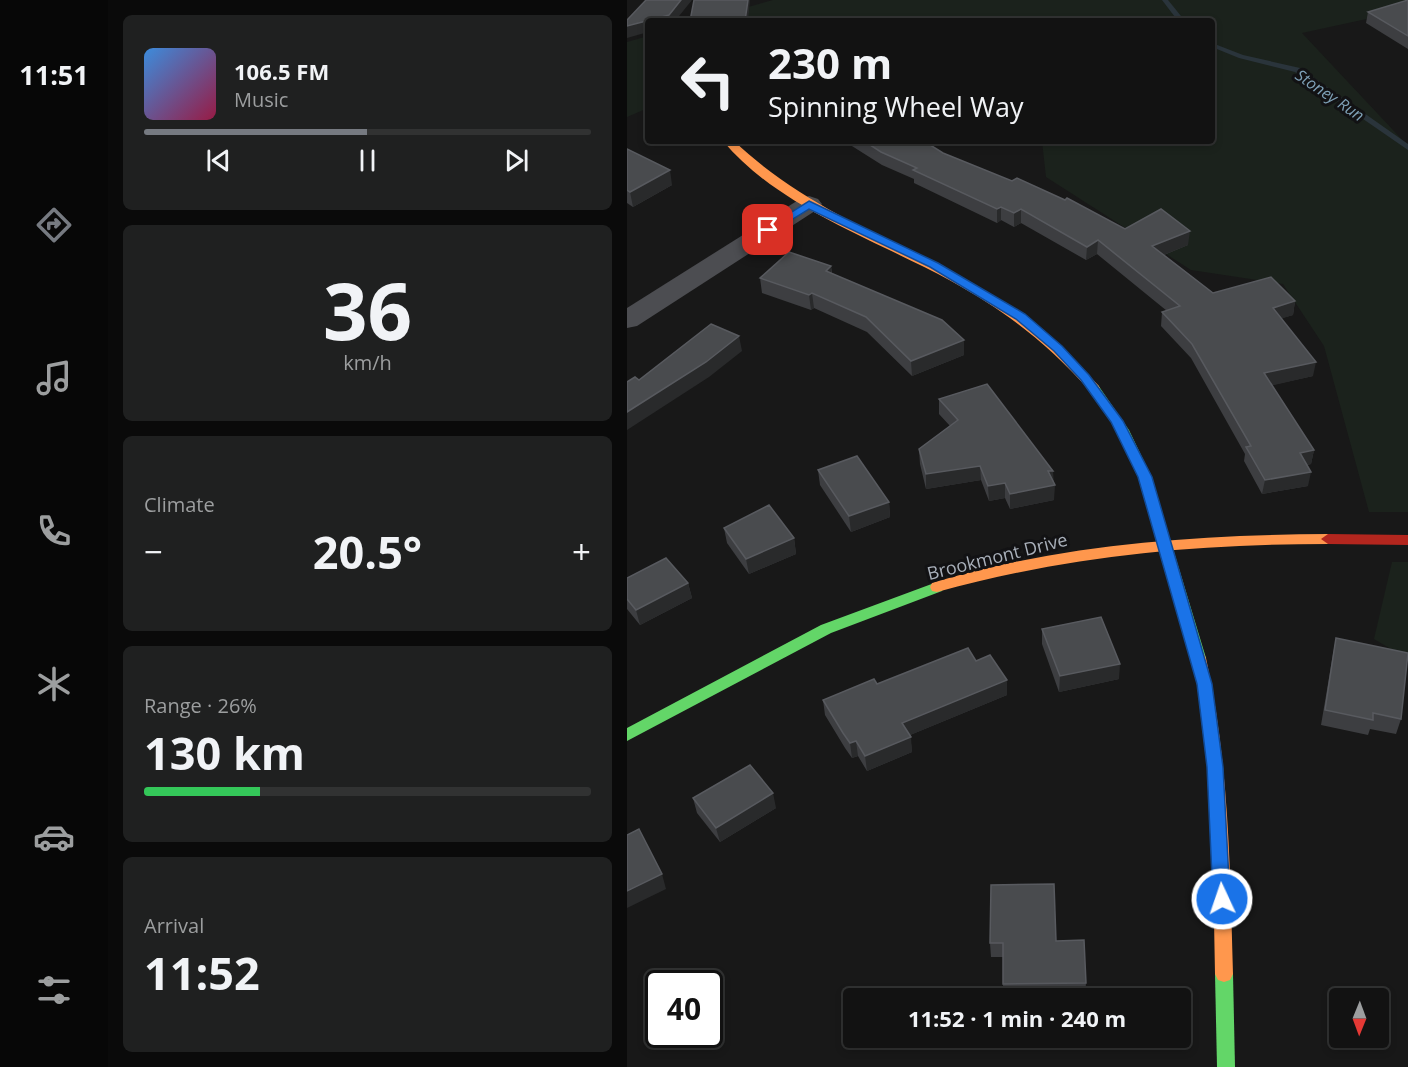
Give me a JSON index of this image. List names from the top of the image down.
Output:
{
  "streets": {
    "street": ["Brookmont Drive"]
  },
  "water": ["Stoney Run"],
  "north": "bottom",
  "page": {
    "tabs": "11:51",
    "turn": ["230 m", "Spinning Wheel Way"],
    "song": ["106.5 FM", "Music"],
    "tile": [
      ["36", "km/h"],
      "Climate",
      ["Range · 26%", "130 km"],
      ["Arrival", "11:52"]
    ],
    "heat": ["−", "20.5°", "+"],
    "limit": "40",
    "trip": "11:52 · 1 min · 240 m"
  }
}
